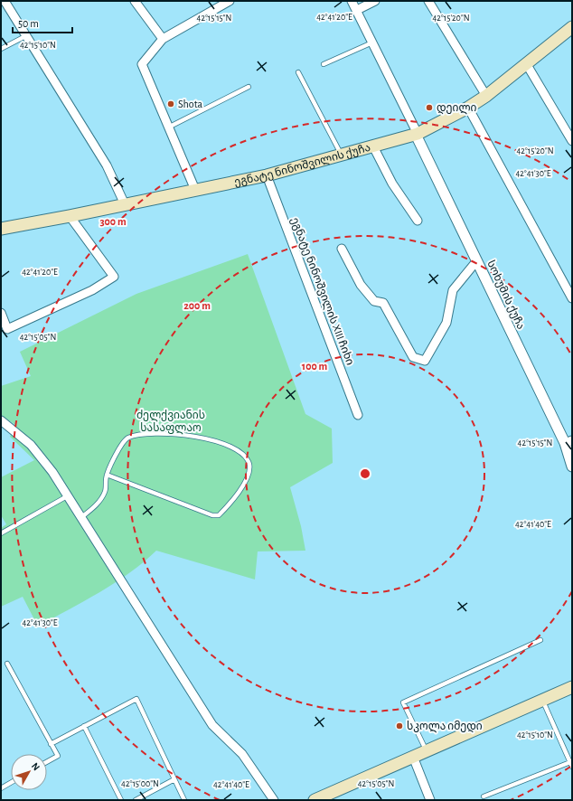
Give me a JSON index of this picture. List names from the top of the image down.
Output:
{
  "streets": {
    "main road": ["ეგნატე ნინოშვილის ქუჩა"],
    "street": ["ეგნატე ნინოშვილის XIII ჩიხი", "სოხუმის ქუჩა"]
  },
  "crossings": [
    ["ეგნატე ნინოშვილის ქუჩა", "ეგნატე ნინოშვილის XIII ჩიხი"],
    ["ეგნატე ნინოშვილის ქუჩა", "სოხუმის ქუჩა"]
  ],
  "parks": ["ძელქვიანის სასაფლაო"],
  "places": ["Shota", "დეილი", "სკოლა იმედი"],
  "scale_bar": "50 m",
  "north": "top right",
  "coordinates": [
    "42°41'20\"E",
    "42°15'15\"N",
    "42°15'20\"N",
    "42°15'10\"N",
    "42°41'30\"E",
    "42°15'05\"N",
    "42°41'40\"E",
    "42°15'00\"N"
  ],
  "rings": ["300 m", "200 m", "100 m"]
}
